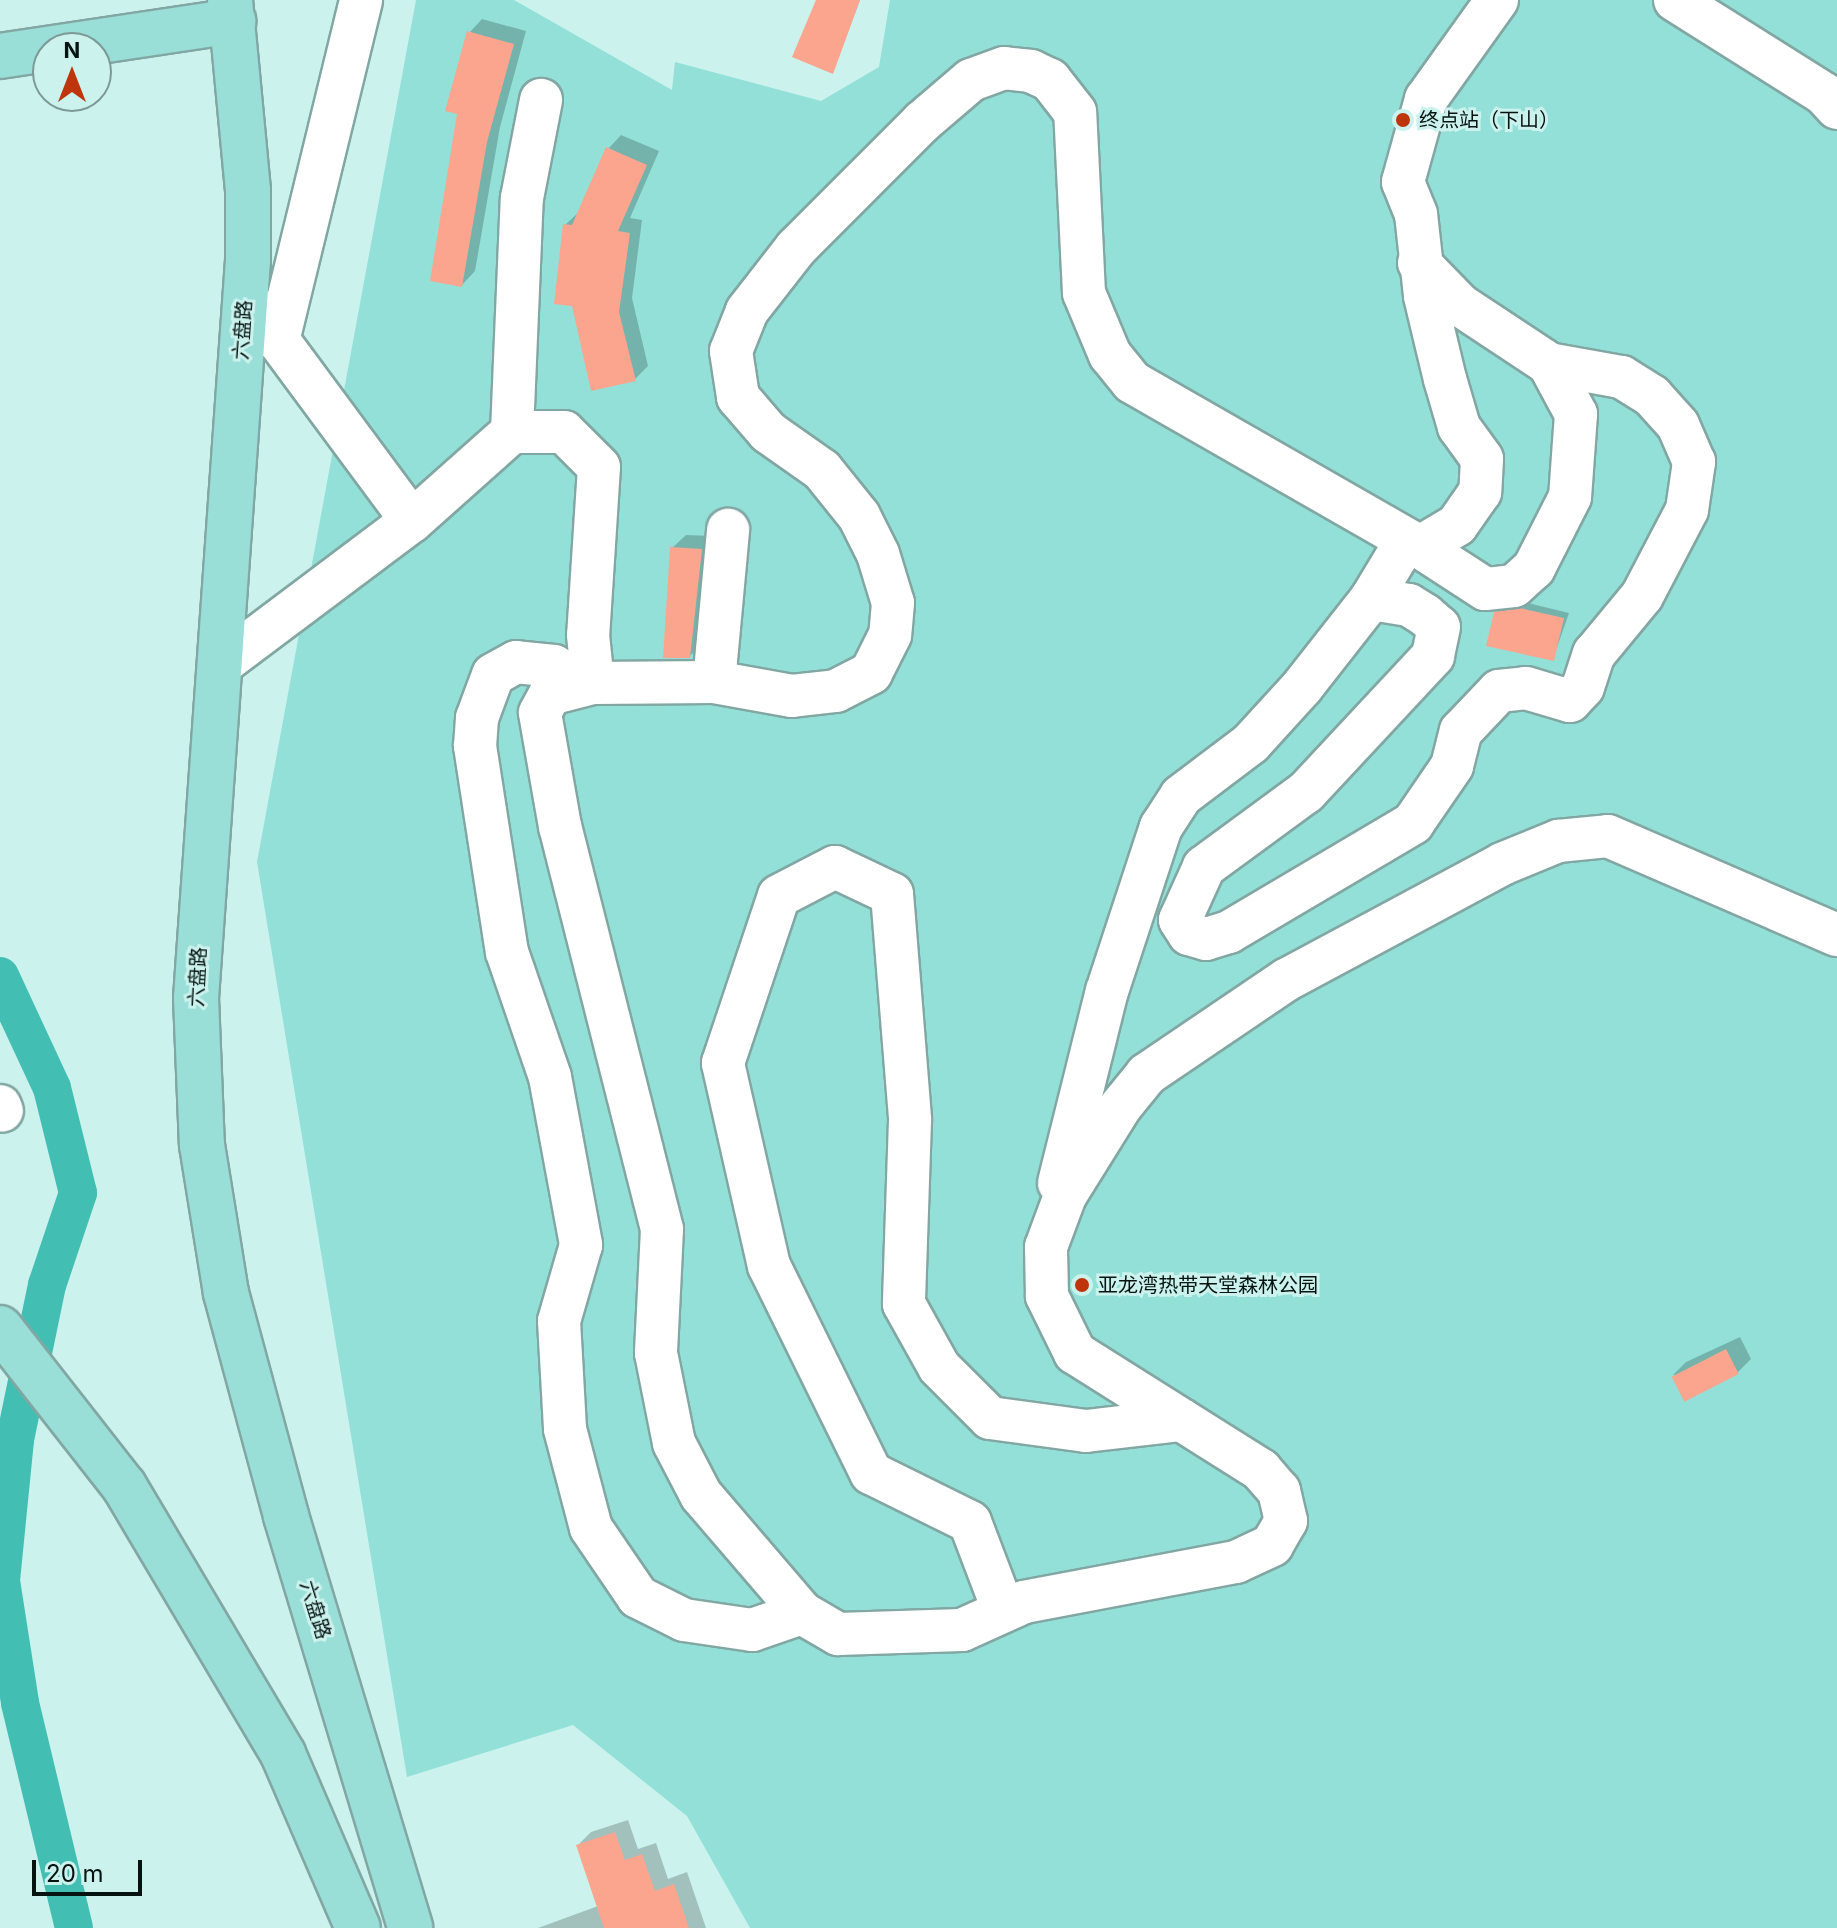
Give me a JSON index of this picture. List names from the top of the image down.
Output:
{
  "streets": {
    "main road": ["六盘路"]
  },
  "places": ["终点站（下山）", "亚龙湾热带天堂森林公园"],
  "scale_bar": "20 m",
  "north": "top"
}
